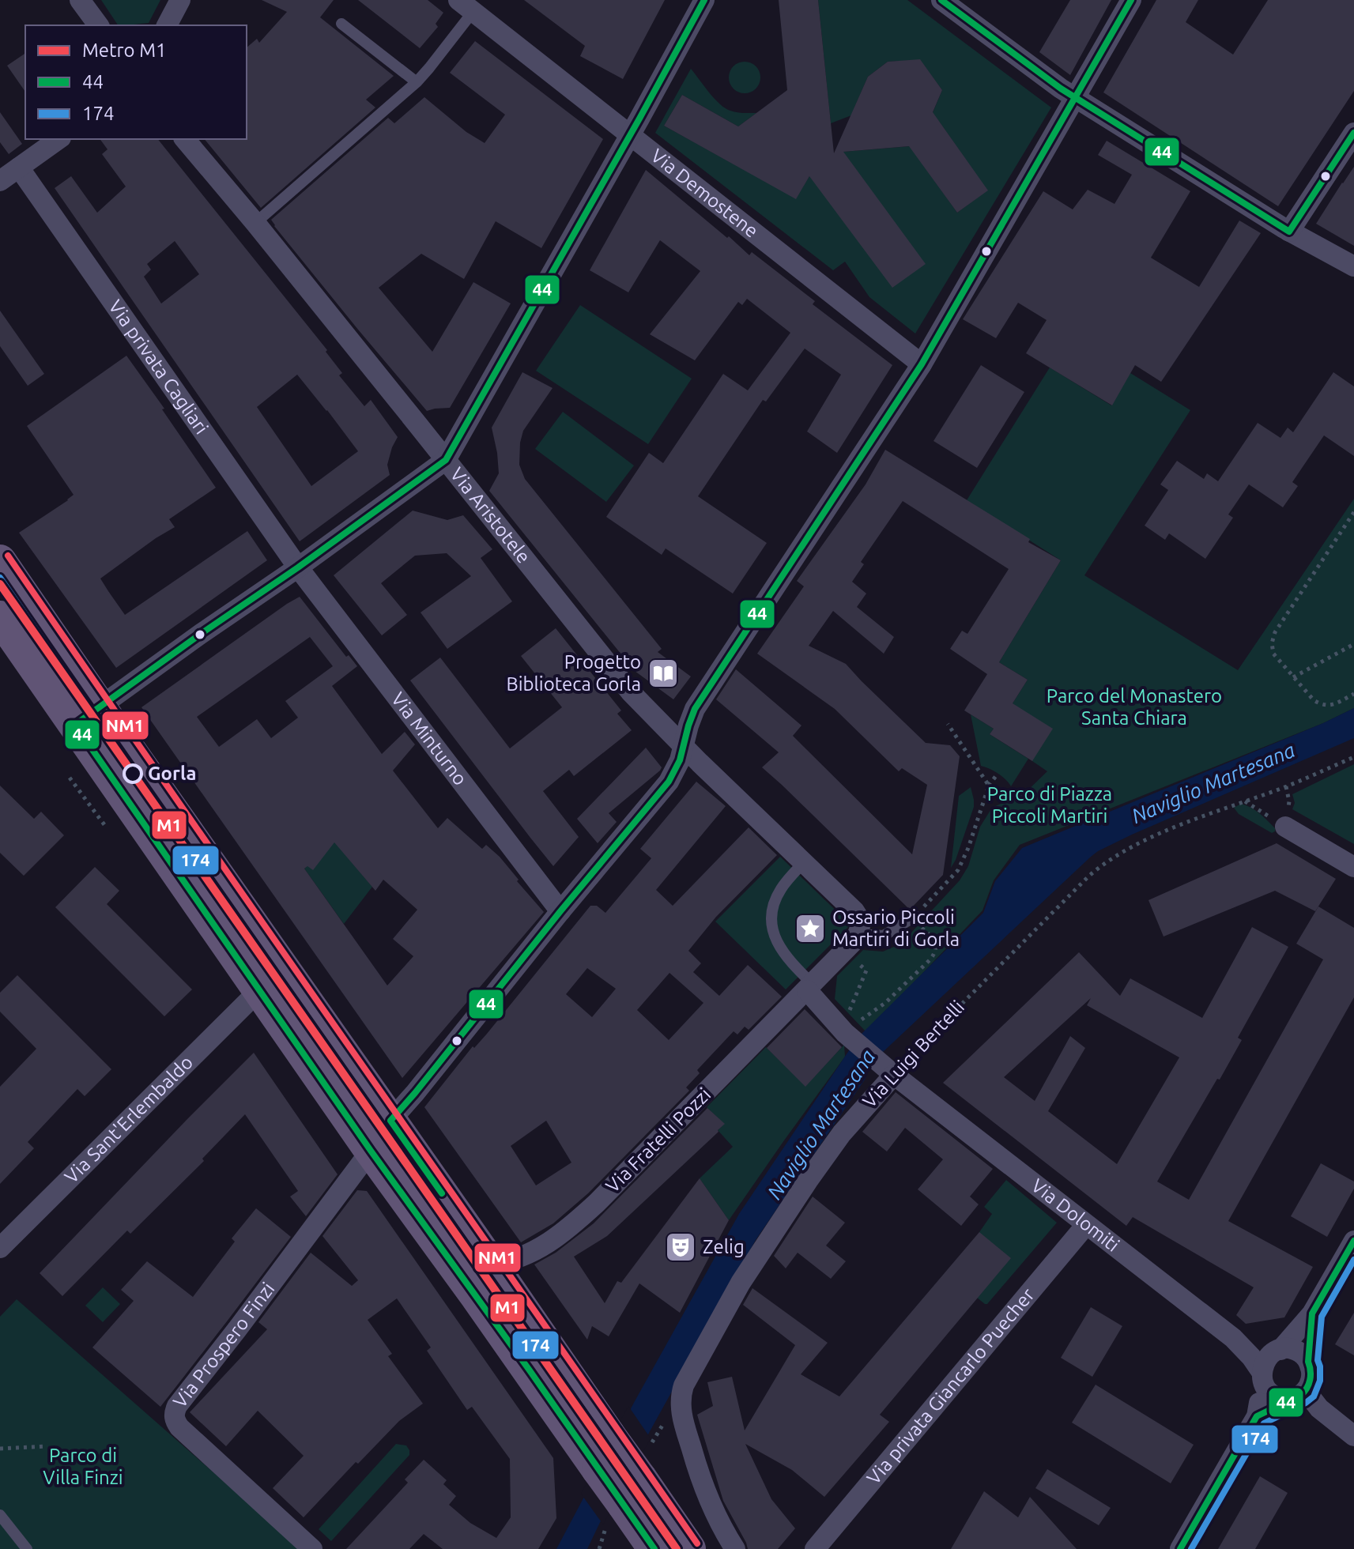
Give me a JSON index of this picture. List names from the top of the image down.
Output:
{
  "streets": {
    "street": [
      "Via Demostene",
      "Via privata Cagliari",
      "Via Aristotele",
      "Via Minturno",
      "Via Luigi Bertelli",
      "Via Sant'Erlembaldo",
      "Via Fratelli Pozzi",
      "Via Dolomiti",
      "Via Prospero Finzi",
      "Via privata Giancarlo Puecher"
    ]
  },
  "crossings": [
    ["Via privata Cagliari", "Via Minturno"],
    ["Via Aristotele", "Via Fratelli Pozzi"],
    ["Via Luigi Bertelli", "Via Dolomiti"],
    ["Via Fratelli Pozzi", "Via Dolomiti"],
    ["Via Dolomiti", "Via privata Giancarlo Puecher"]
  ],
  "water": ["Naviglio Martesana"],
  "parks": ["Parco del Monastero Santa Chiara", "Parco di Piazza Piccoli Martiri", "Parco di Villa Finzi"],
  "places": {
    "library": ["Progetto Biblioteca Gorla"],
    "other": ["Gorla"],
    "place": ["Ossario Piccoli Martiri di Gorla"],
    "theatre": ["Zelig"]
  },
  "lines": [
    "transit line 44",
    "transit line NM1",
    "transit line 174",
    "metro line M1"
  ],
  "legend": ["Metro M1", "44", "174"]
}
